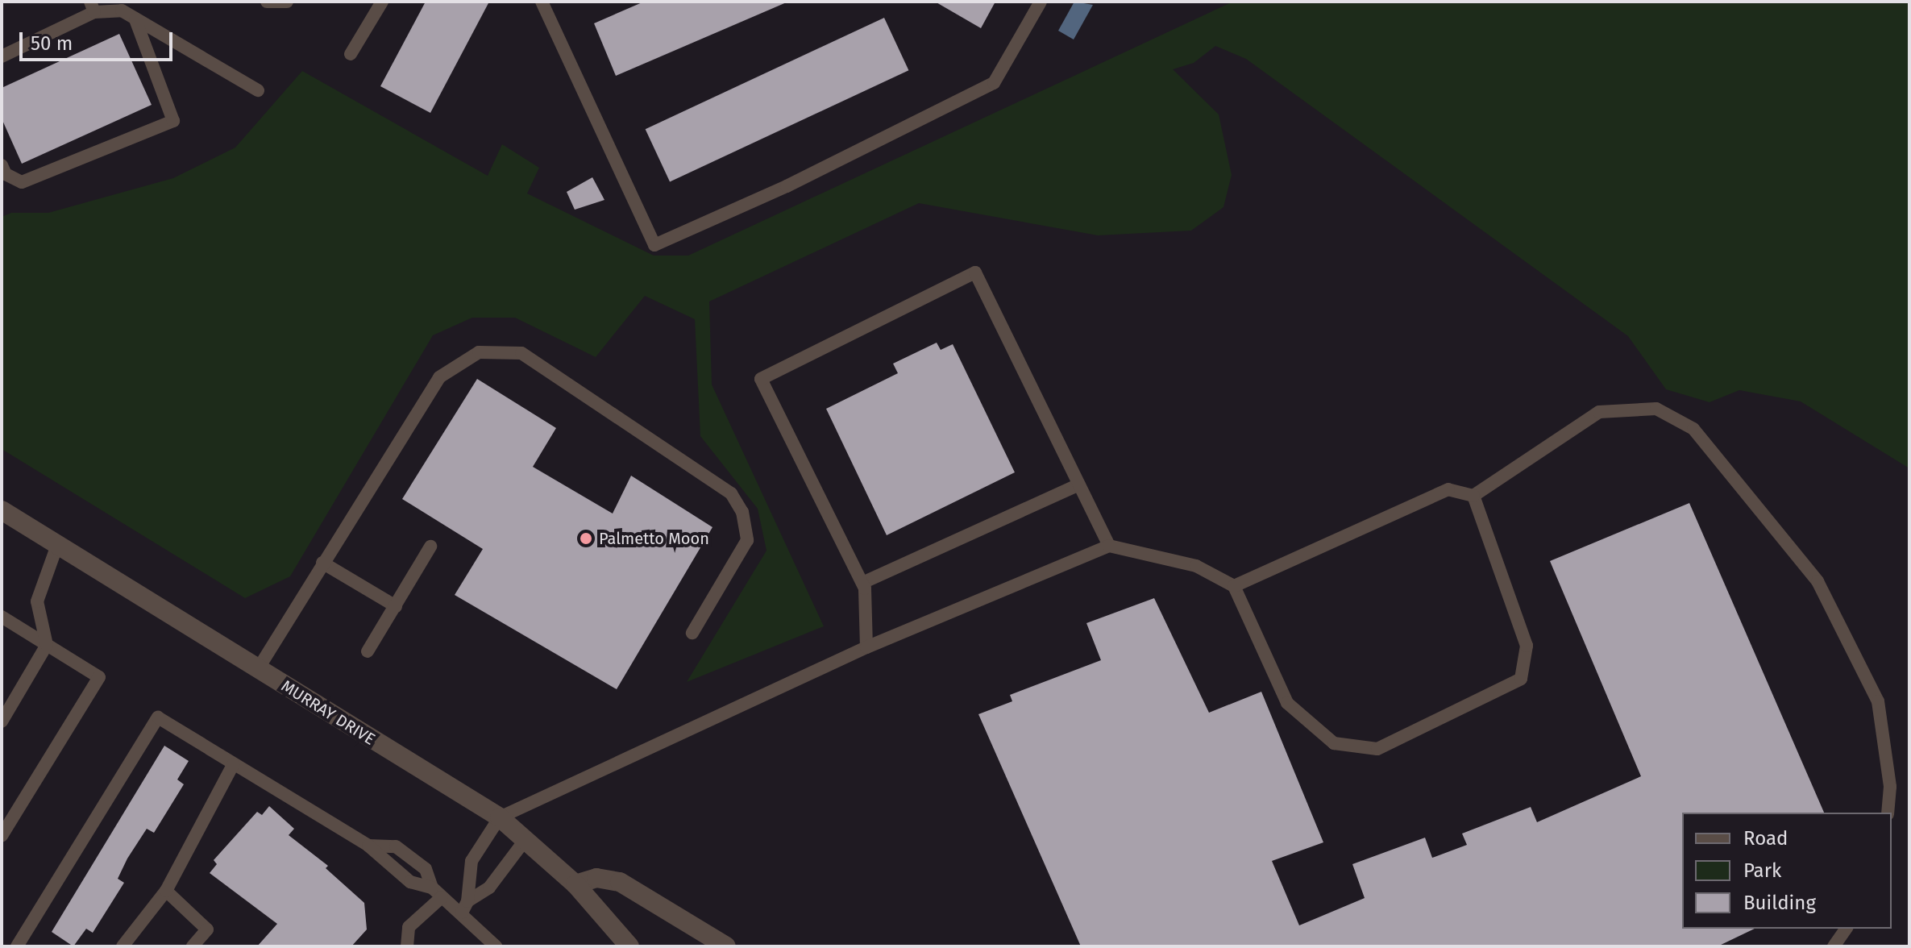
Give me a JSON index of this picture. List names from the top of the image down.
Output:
{
  "streets": {
    "street": ["MURRAY DRIVE"]
  },
  "places": ["Palmetto Moon"],
  "legend": ["Road", "Park", "Building"],
  "scale_bar": "50 m"
}
